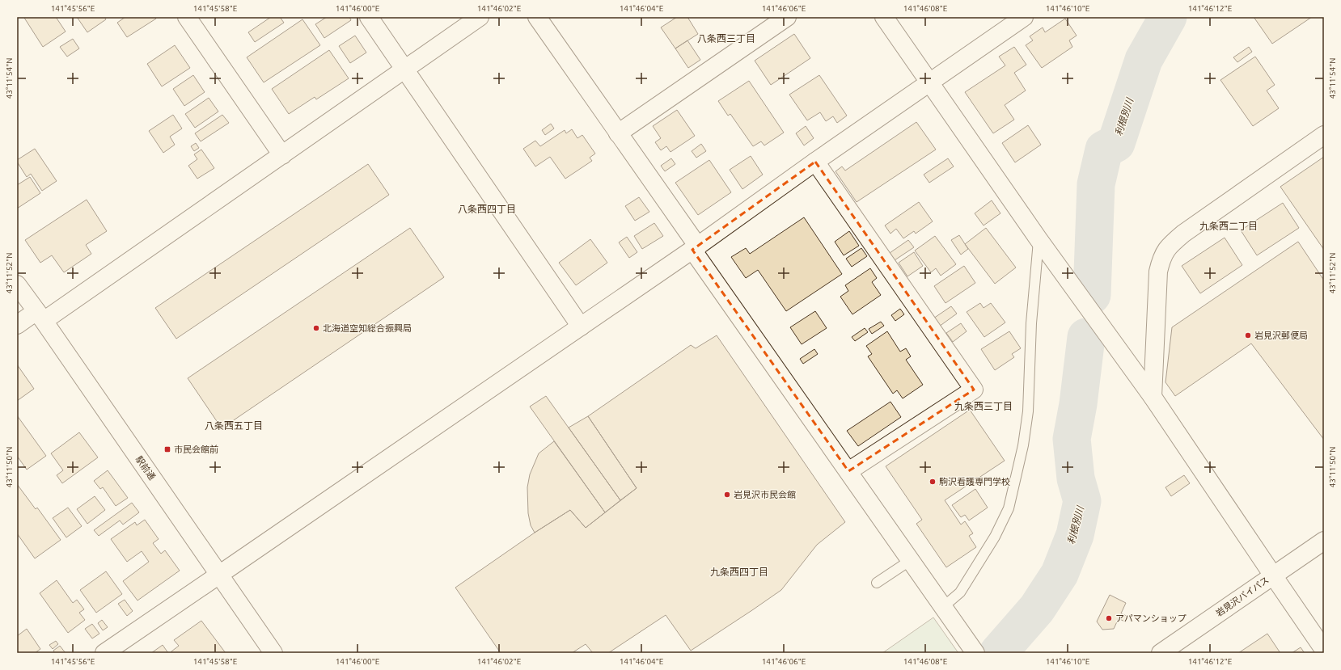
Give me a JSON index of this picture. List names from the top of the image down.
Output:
{
  "streets": {
    "main road": ["駅前通", "岩見沢バイパス"]
  },
  "districts": [
    "八条西三丁目",
    "八条西四丁目",
    "九条西二丁目",
    "九条西三丁目",
    "八条西五丁目",
    "九条西四丁目"
  ],
  "water": ["利根別川"],
  "places": {
    "other": [
      "北海道空知総合振興局",
      "岩見沢郵便局",
      "駒沢看護専門学校",
      "岩見沢市民会館",
      "アパマンショップ"
    ],
    "transit": ["市民会館前"]
  },
  "coordinates": [
    "141°45'56\"E",
    "141°45'58\"E",
    "141°46'00\"E",
    "141°46'02\"E",
    "141°46'04\"E",
    "141°46'06\"E",
    "141°46'08\"E",
    "141°46'10\"E",
    "141°46'12\"E",
    "43°11'54\"N",
    "43°11'52\"N",
    "43°11'50\"N"
  ]
}
